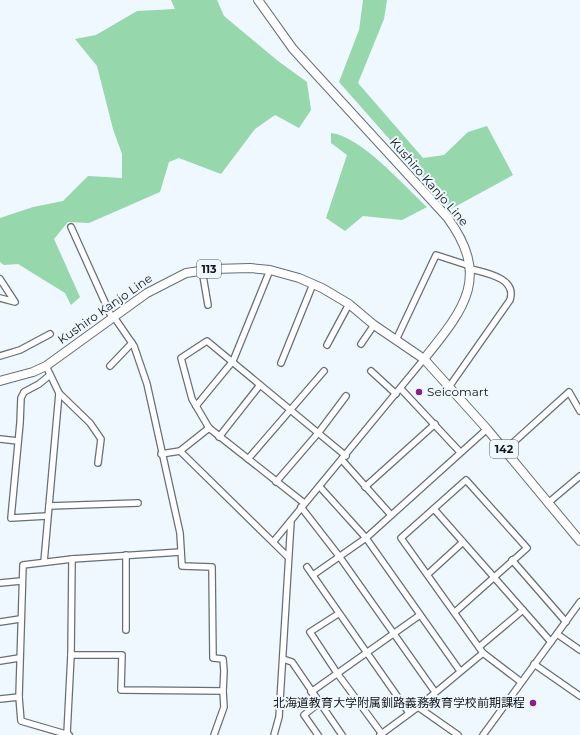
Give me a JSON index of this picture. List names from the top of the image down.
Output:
{
  "streets": {
    "main road": ["Kushiro Kanjo Line", "113", "142"]
  },
  "crossings": [
    ["Kushiro Kanjo Line", "142"]
  ],
  "places": ["Seicomart", "北海道教育大学附属釧路義務教育学校前期課程"]
}
